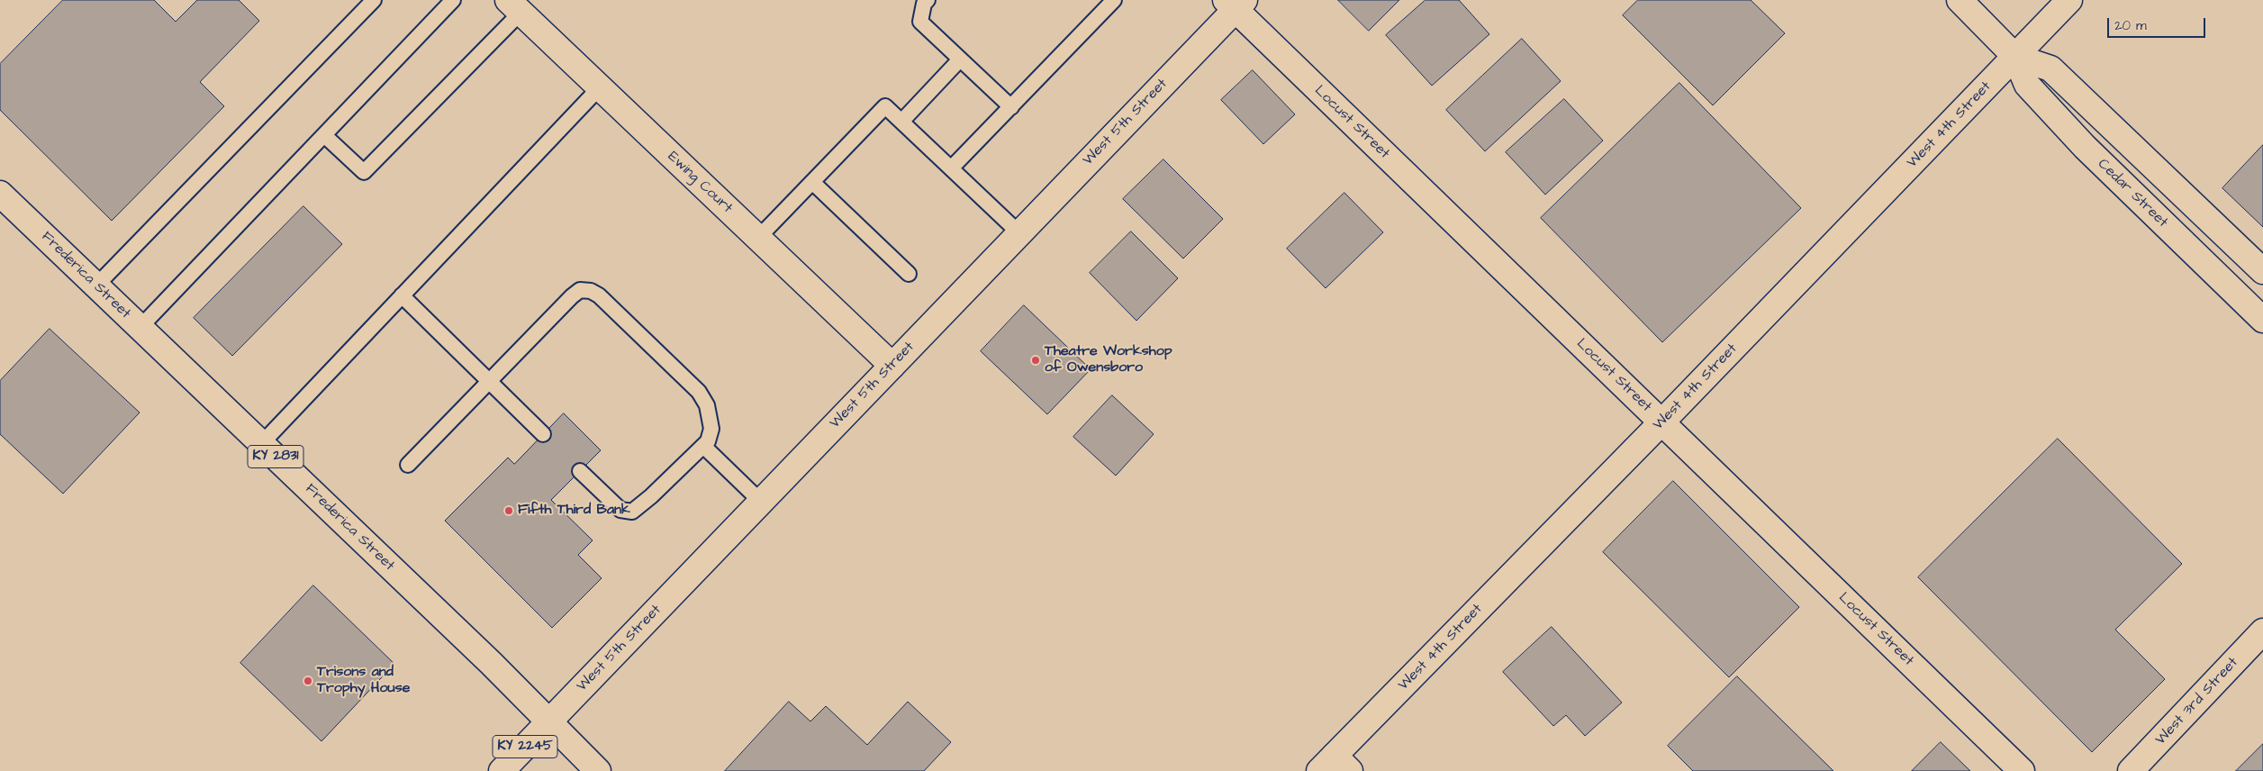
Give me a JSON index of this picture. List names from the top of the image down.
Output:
{
  "streets": {
    "street": [
      "West 5th Street",
      "Locust Street",
      "West 4th Street",
      "Ewing Court",
      "Cedar Street",
      "Frederica Street",
      "KY 2831",
      "West 3rd Street",
      "KY 2245"
    ]
  },
  "crossings": [
    ["West 5th Street", "Locust Street"],
    ["West 5th Street", "Ewing Court"],
    ["West 5th Street", "Frederica Street"],
    ["Locust Street", "West 4th Street"],
    ["West 4th Street", "Cedar Street"]
  ],
  "places": ["Theatre Workshop of Owensboro", "Fifth Third Bank", "Trisons and Trophy House"],
  "scale_bar": "20 m"
}
